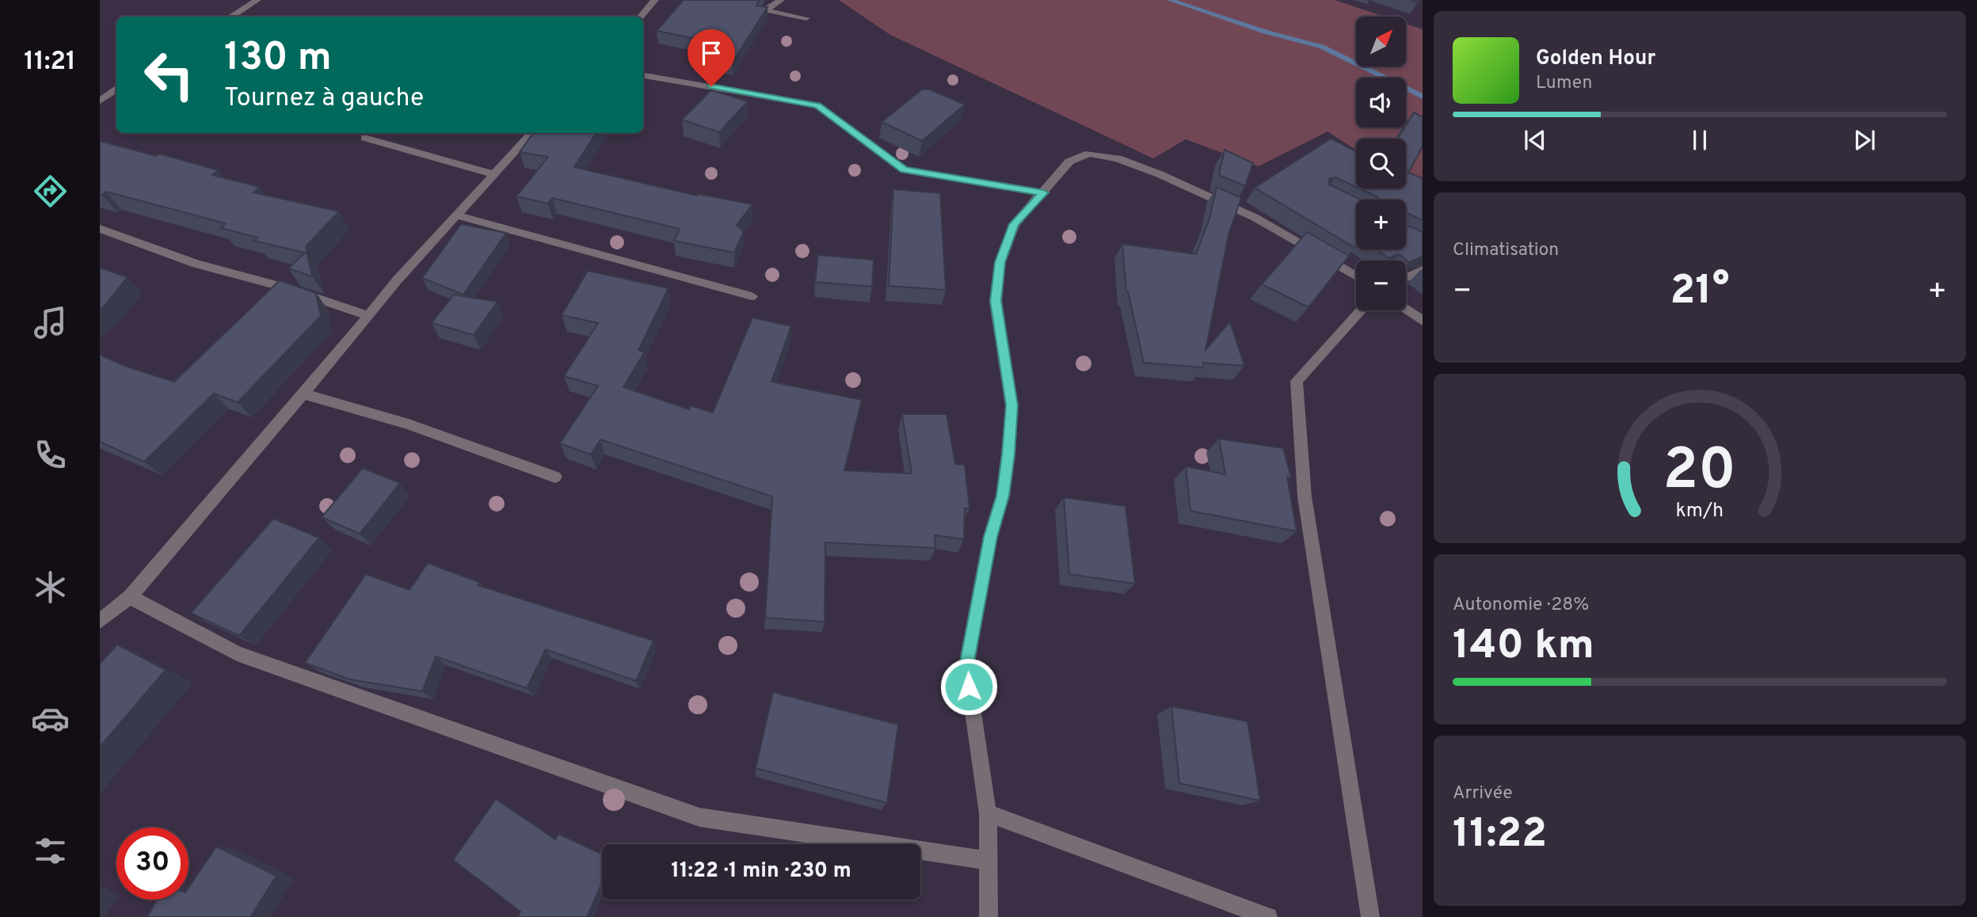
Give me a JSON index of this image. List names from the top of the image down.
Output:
{
  "north": "top right",
  "page": {
    "tabs": "11:21",
    "map_buttons": ["+", "−"],
    "turn": ["130 m", "Tournez à gauche"],
    "song": ["Golden Hour", "Lumen"],
    "tile": [
      "Climatisation",
      ["Autonomie · 28%", "140 km"],
      ["Arrivée", "11:22"]
    ],
    "heat": ["−", "21°", "+"],
    "limit": "30",
    "trip": "11:22 · 1 min · 230 m",
    "gauge": ["20", "km/h"]
  }
}
